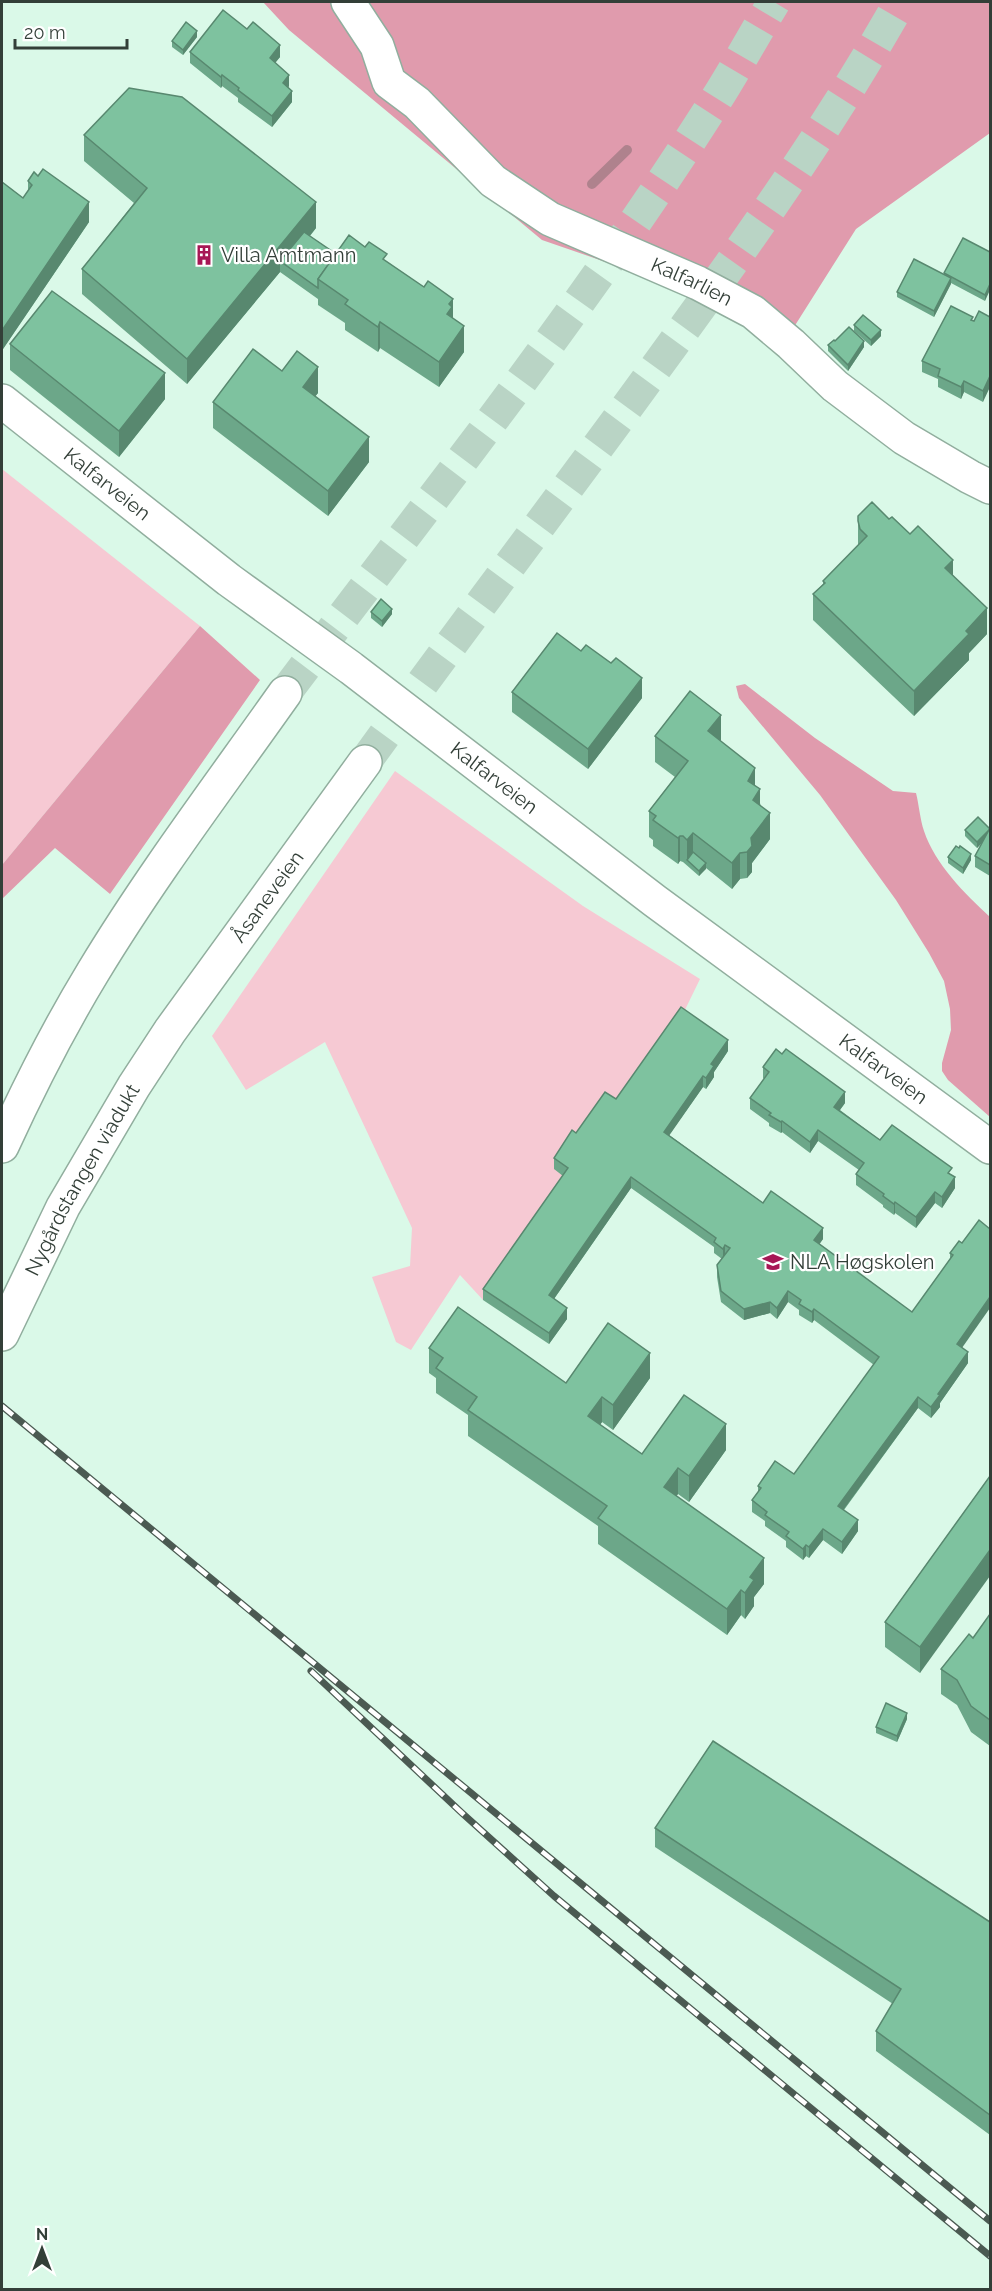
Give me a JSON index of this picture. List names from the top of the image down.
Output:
{
  "streets": {
    "main road": [
      "Kalfarlien",
      "Kalfarveien",
      "Åsaneveien",
      "Nygårdstangen viadukt"
    ]
  },
  "crossings": [
    ["Åsaneveien", "Nygårdstangen viadukt"]
  ],
  "places": {
    "building": ["Villa Amtmann"],
    "school or university": ["NLA Høgskolen"]
  },
  "scale_bar": "20 m",
  "north": "top"
}
